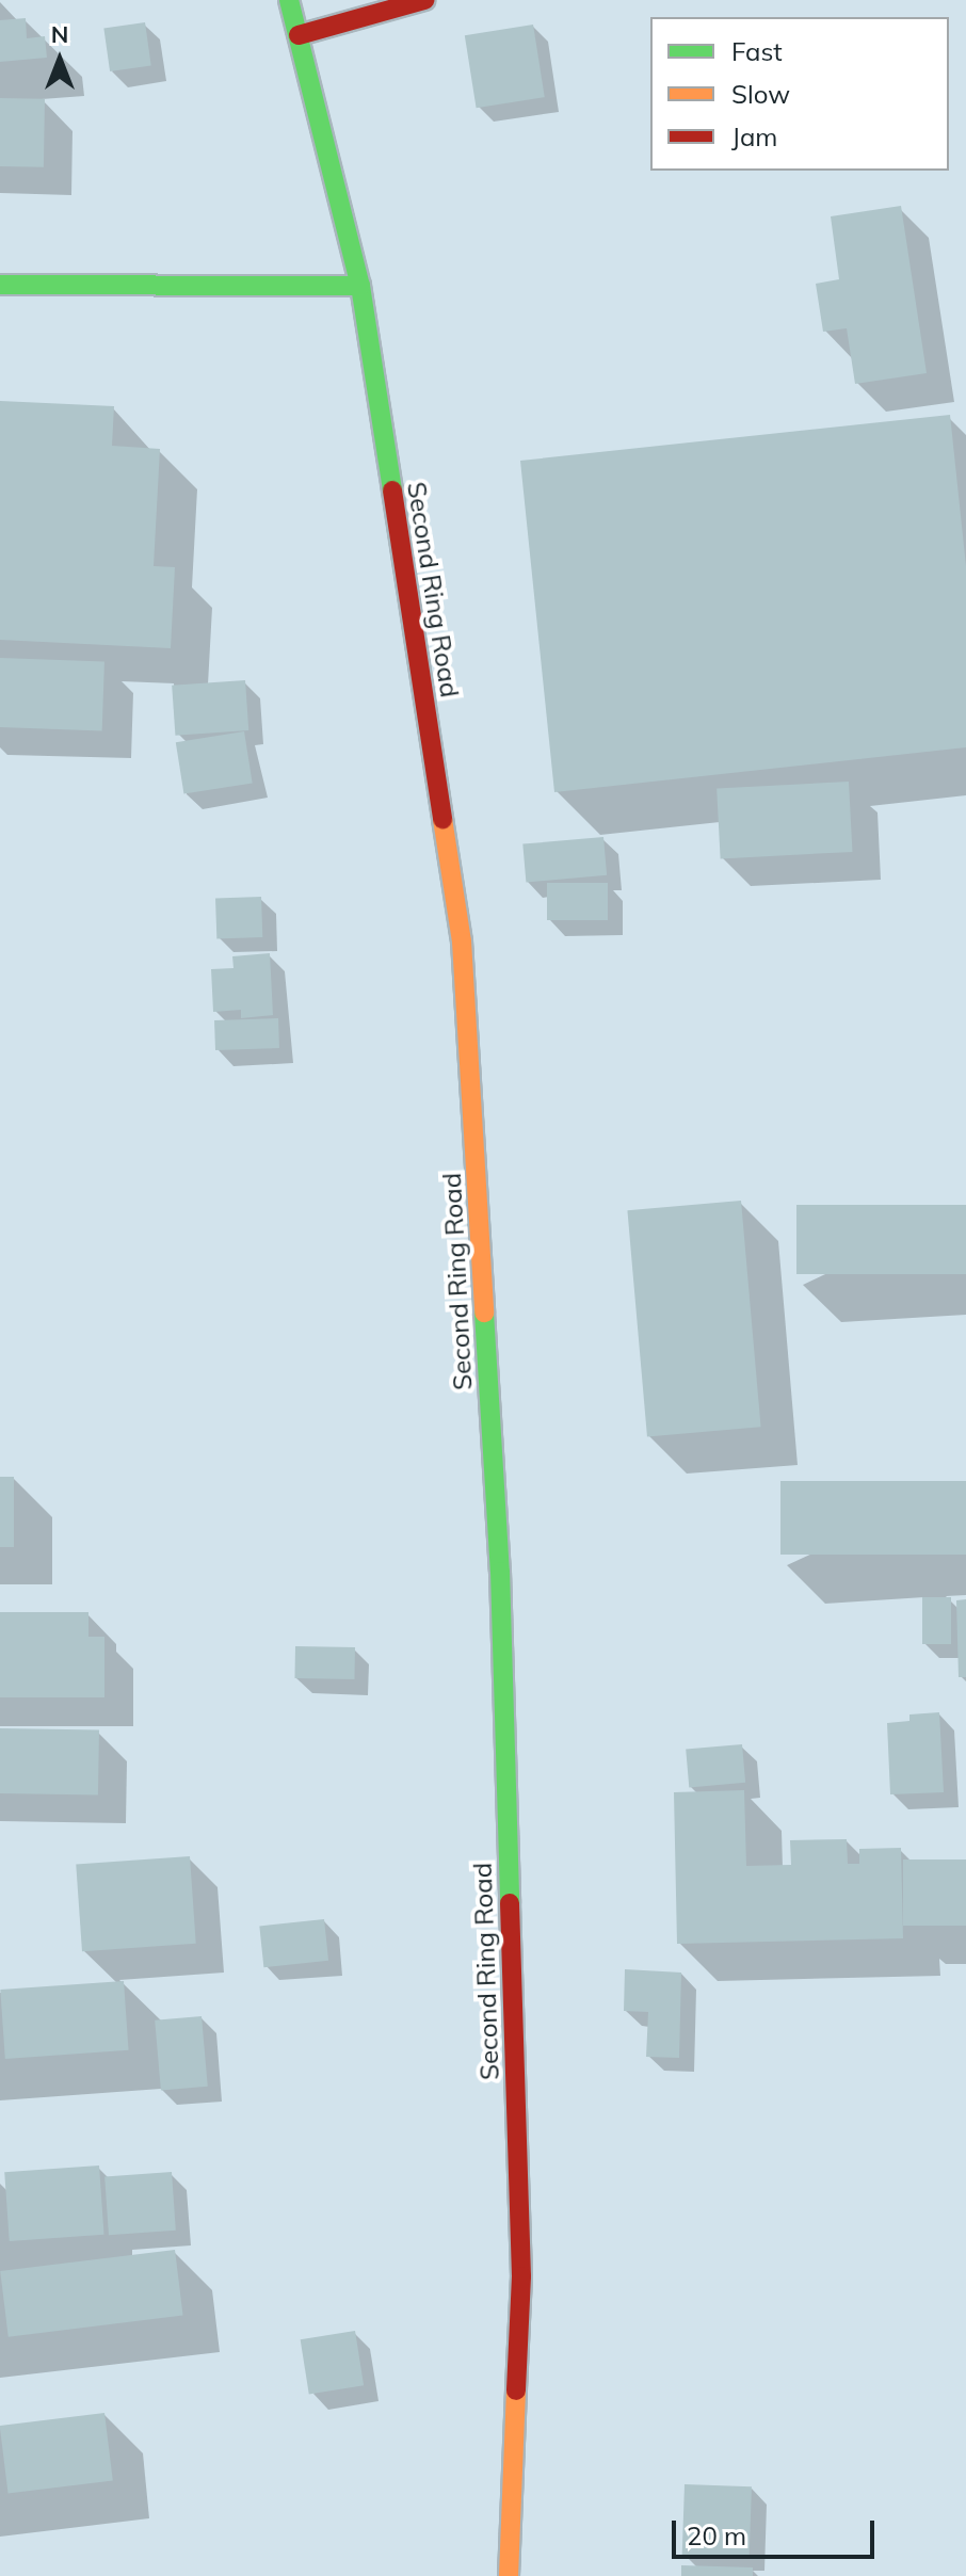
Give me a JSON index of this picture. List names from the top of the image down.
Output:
{
  "streets": {
    "street": ["Second Ring Road"]
  },
  "legend": ["Fast", "Slow", "Jam"],
  "scale_bar": "20 m",
  "north": "top"
}
